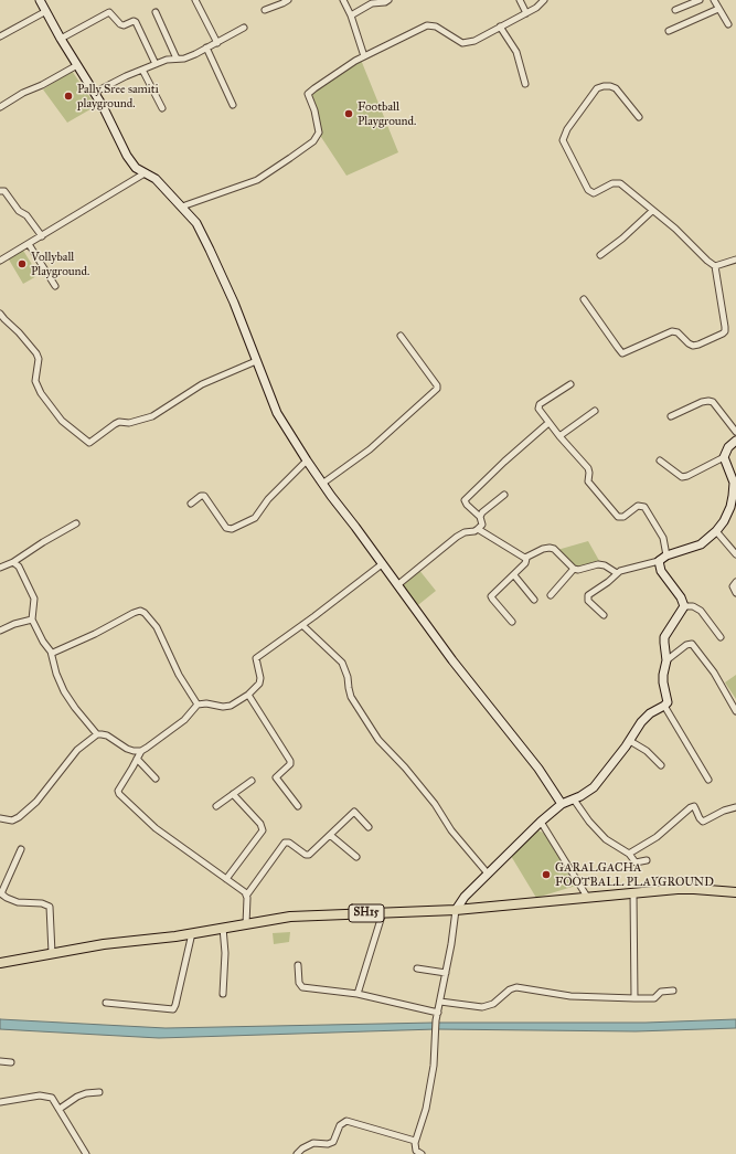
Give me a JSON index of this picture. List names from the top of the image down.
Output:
{
  "streets": {
    "main road": ["SH15"]
  },
  "places": [
    "Pally Sree samiti playground.",
    "Football Playground.",
    "Vollyball Playground.",
    "GARALGACHA FOOTBALL PLAYGROUND"
  ]
}
